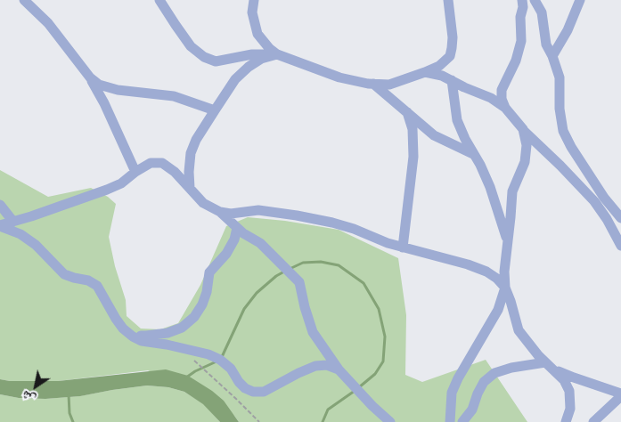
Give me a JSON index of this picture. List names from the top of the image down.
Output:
{
  "north": "bottom left"
}
